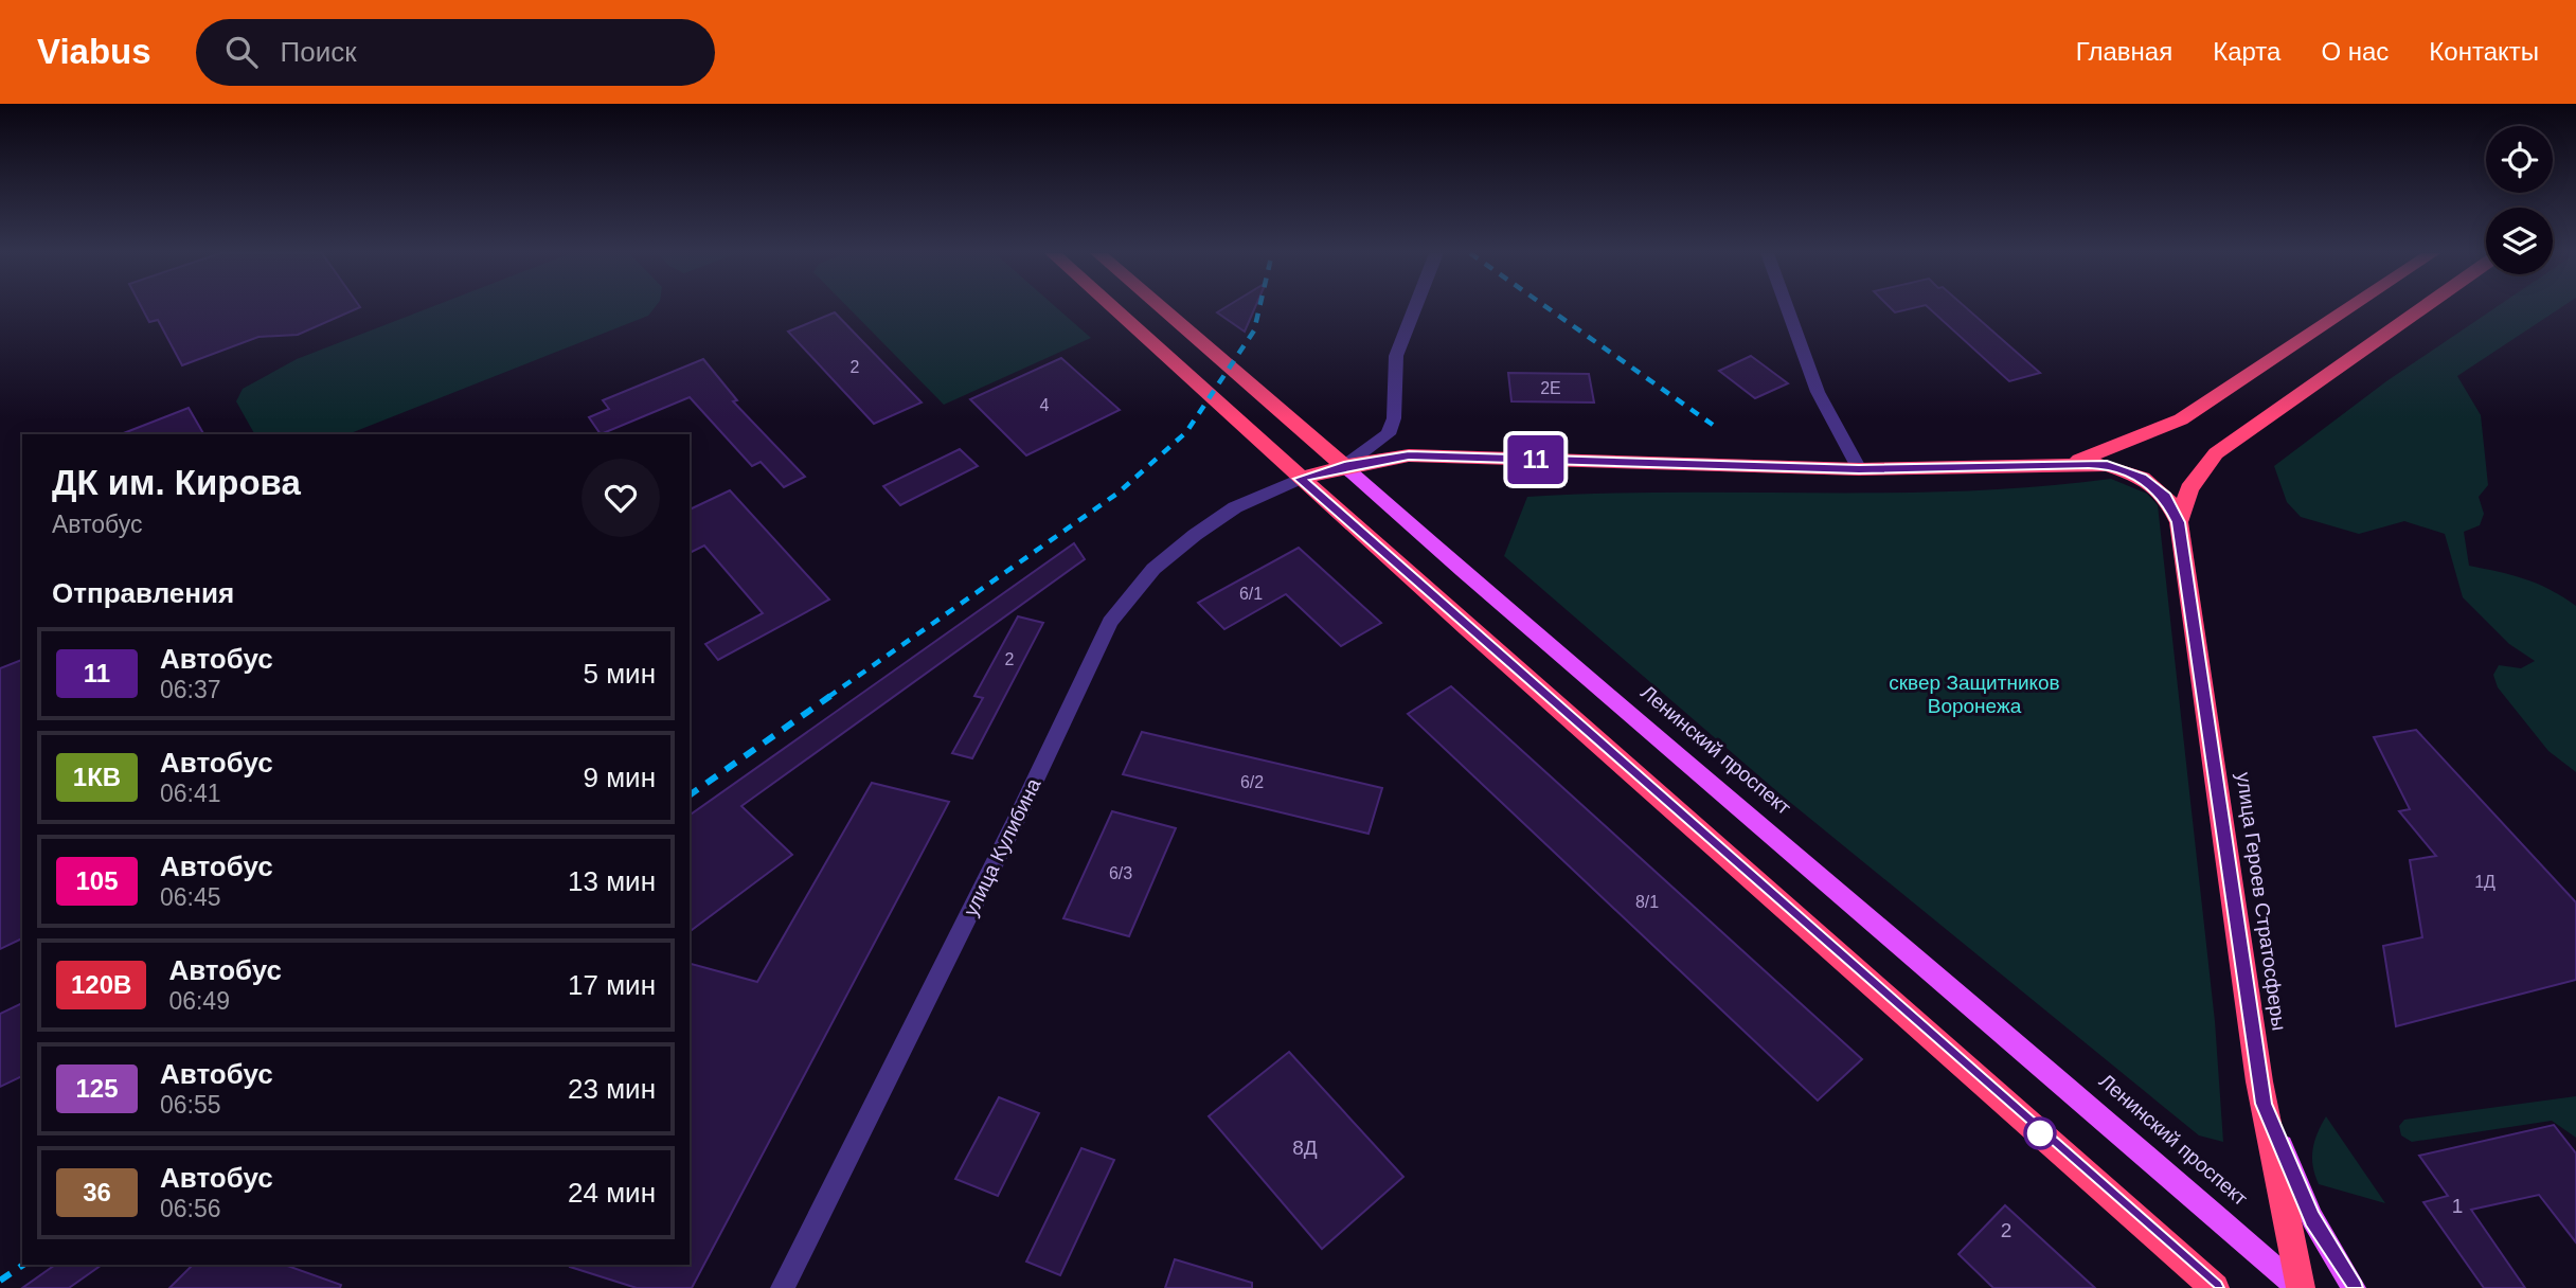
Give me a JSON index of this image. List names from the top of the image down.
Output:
{
  "streets": {
    "highway": ["Ленинский проспект", "улица Героев Стратосферы"],
    "street": ["улица Кулибина"]
  },
  "crossings": [
    ["Ленинский проспект", "улица Героев Стратосферы"]
  ],
  "parks": ["сквер Защитников Воронежа"],
  "lines": ["bus line 11"],
  "house_numbers": [
    "2",
    "2Е",
    "4",
    "6/1",
    "2",
    "6/2",
    "6/3",
    "1Д",
    "8/1",
    "8Д",
    "1",
    "2"
  ],
  "page": {
    "header": "Viabus",
    "search": "Поиск",
    "nav": [
      "Главная",
      "Карта",
      "О нас",
      "Контакты"
    ],
    "on_map": "11",
    "heading": [
      ["ДК им. Кирова", "Автобус"],
      "Отправления"
    ],
    "list": [
      {
        "mark": "11",
        "name": "Автобус",
        "note": "06:37",
        "value": "5 мин"
      },
      {
        "mark": "1КВ",
        "name": "Автобус",
        "note": "06:41",
        "value": "9 мин"
      },
      {
        "mark": "105",
        "name": "Автобус",
        "note": "06:45",
        "value": "13 мин"
      },
      {
        "mark": "120В",
        "name": "Автобус",
        "note": "06:49",
        "value": "17 мин"
      },
      {
        "mark": "125",
        "name": "Автобус",
        "note": "06:55",
        "value": "23 мин"
      },
      {
        "mark": "36",
        "name": "Автобус",
        "note": "06:56",
        "value": "24 мин"
      }
    ]
  }
}
